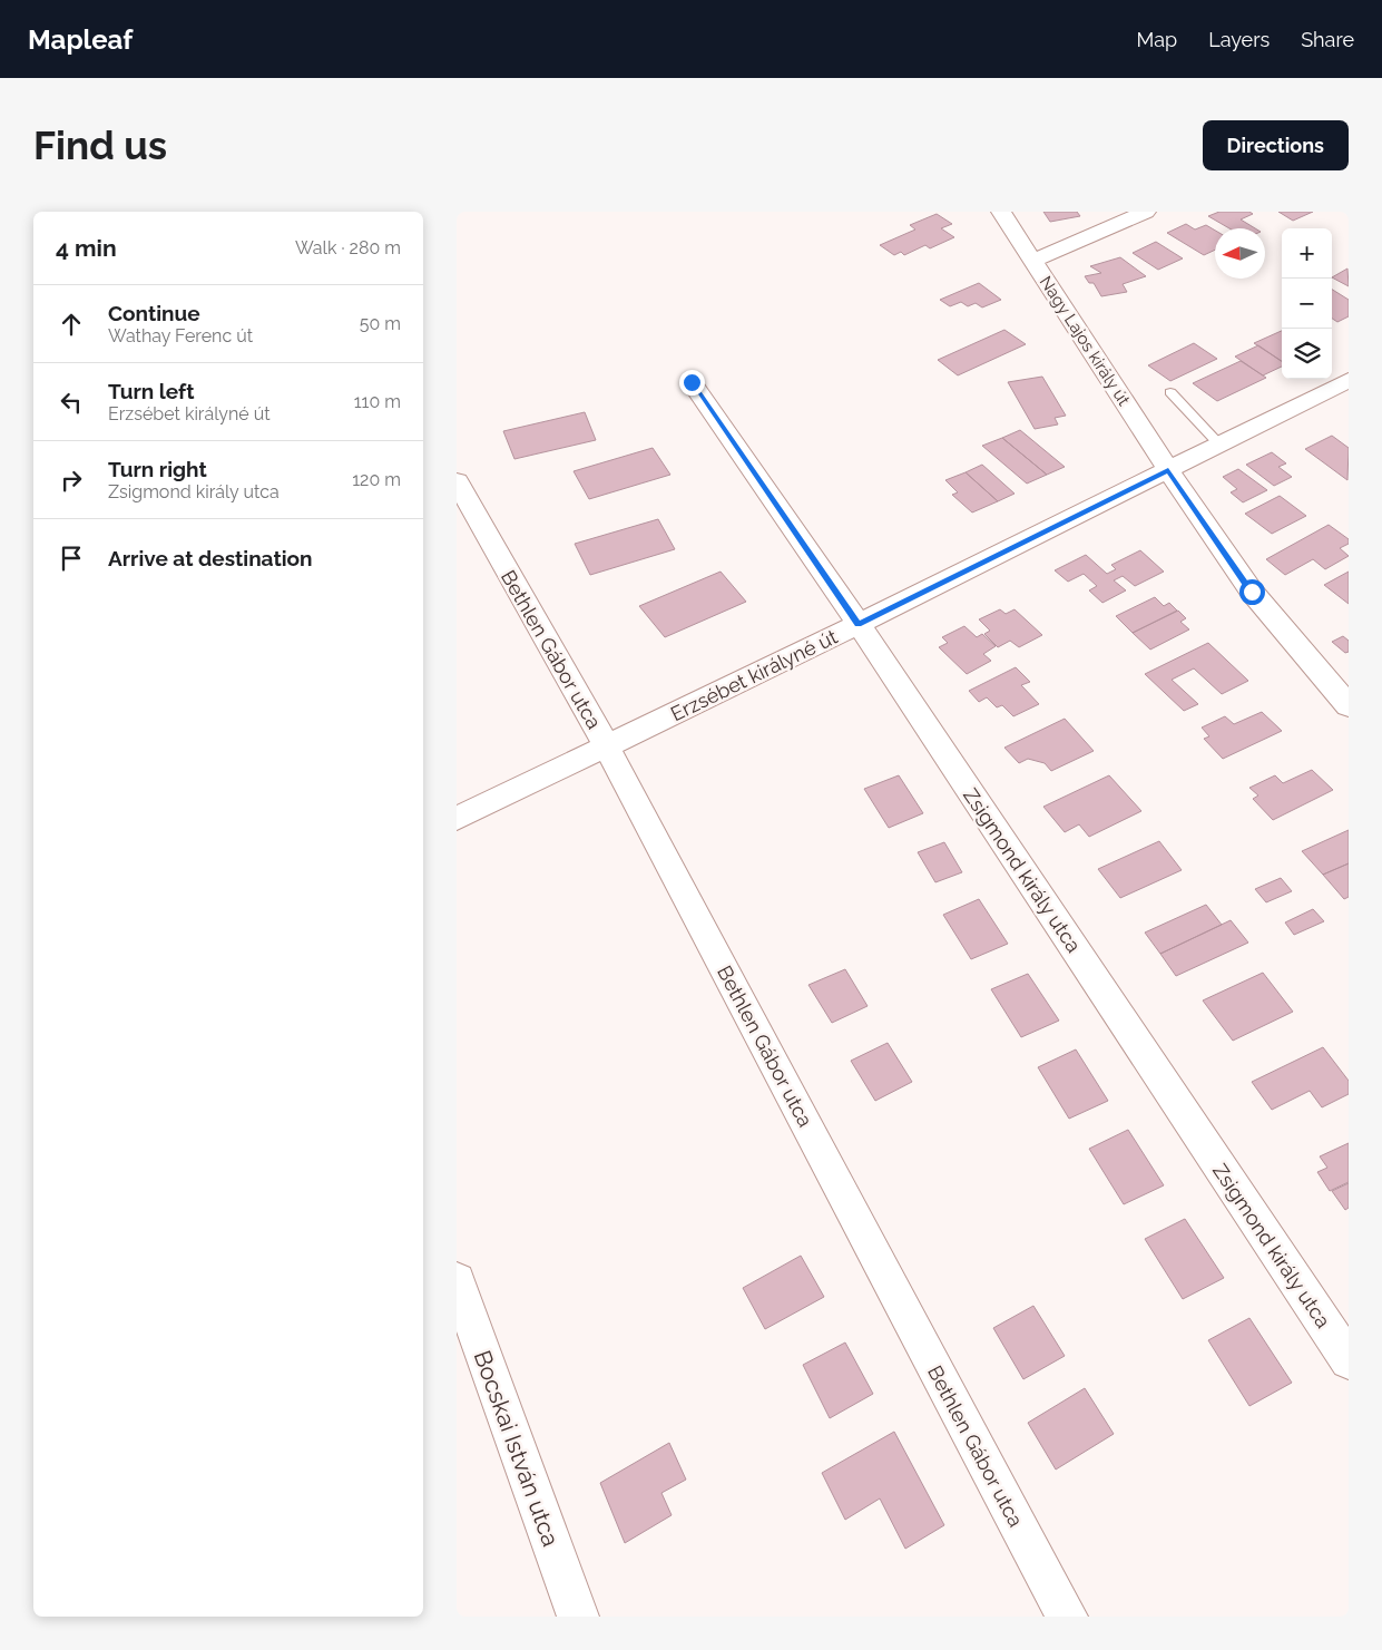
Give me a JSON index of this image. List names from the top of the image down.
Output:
{
  "streets": {
    "street": [
      "Nagy Lajos király út",
      "Bethlen Gábor utca",
      "Erzsébet királyné út",
      "Zsigmond király utca",
      "Bocskai István utca"
    ]
  },
  "crossings": [
    ["Nagy Lajos király út", "Erzsébet királyné út"],
    ["Bethlen Gábor utca", "Erzsébet királyné út"],
    ["Erzsébet királyné út", "Zsigmond király utca"]
  ],
  "north": "left",
  "page": {
    "header": "Mapleaf",
    "nav": ["Map", "Layers", "Share"],
    "buttons": "Directions",
    "title": "Find us",
    "heading": ["4 min", "Walk · 280 m"],
    "map_buttons": ["+", "−"],
    "list": [
      ["Continue", "Wathay Ferenc út", "50 m"],
      ["Turn left", "Erzsébet királyné út", "110 m"],
      ["Turn right", "Zsigmond király utca", "120 m"],
      "Arrive at destination"
    ]
  }
}
